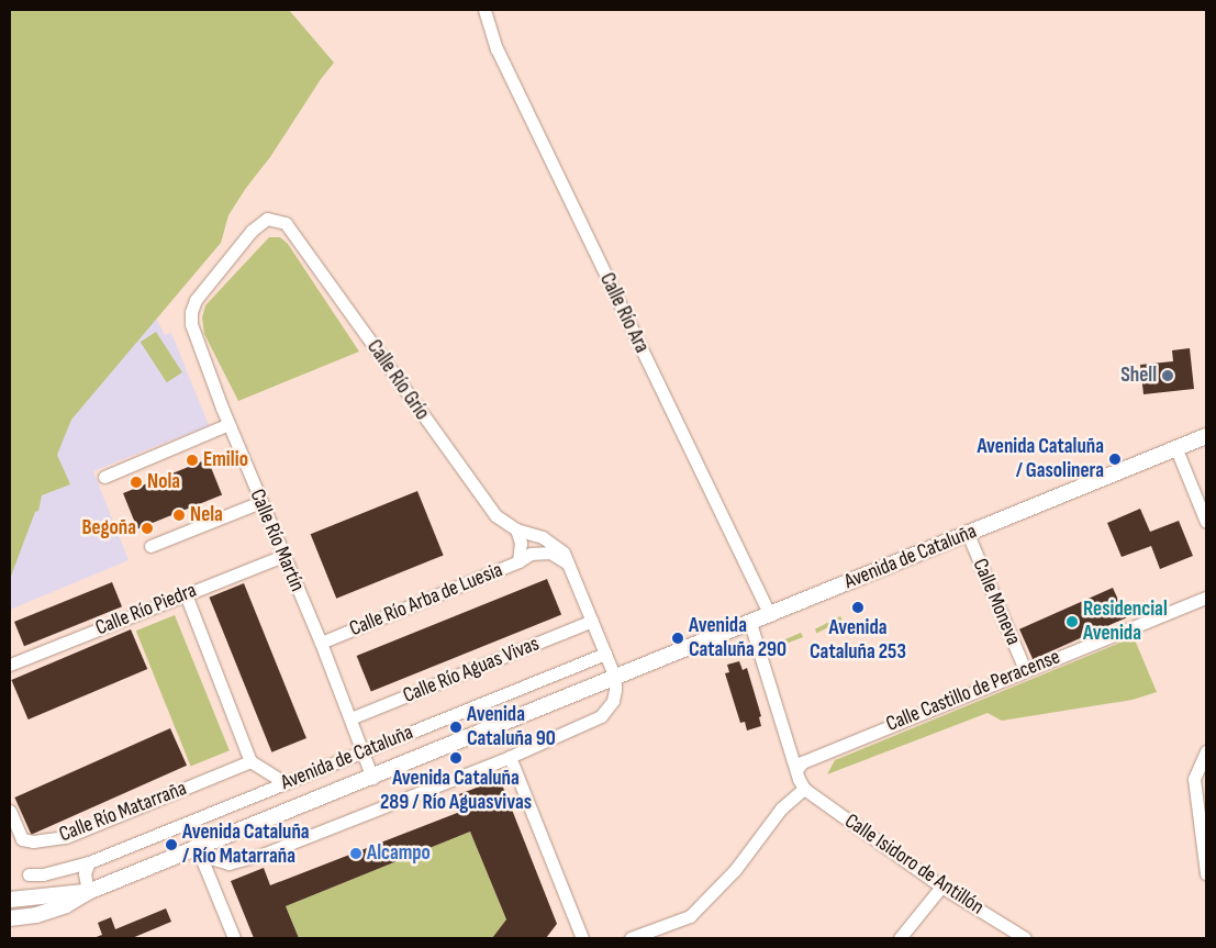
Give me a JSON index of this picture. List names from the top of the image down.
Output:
{
  "streets": {
    "main road": ["Avenida de Cataluña"],
    "street": [
      "Calle Río Ara",
      "Calle Río Grío",
      "Calle Río Martín",
      "Calle Río Arba de Luesia",
      "Calle Moneva",
      "Calle Río Piedra",
      "Calle Río Aguas Vivas",
      "Calle Castillo de Peracense",
      "Calle Río Matarraña",
      "Calle Isidoro de Antillón"
    ]
  },
  "crossings": [
    ["Calle Río Ara", "Avenida de Cataluña"],
    ["Calle Río Grío", "Calle Río Martín"],
    ["Calle Río Grío", "Avenida de Cataluña"],
    ["Calle Río Grío", "Calle Río Aguas Vivas"],
    ["Calle Río Martín", "Avenida de Cataluña"],
    ["Calle Río Martín", "Calle Río Arba de Luesia"],
    ["Calle Río Martín", "Calle Río Piedra"],
    ["Calle Río Martín", "Calle Río Aguas Vivas"],
    ["Avenida de Cataluña", "Calle Moneva"],
    ["Calle Moneva", "Calle Castillo de Peracense"]
  ],
  "places": [
    "Shell",
    "Avenida Cataluña / Gasolinera",
    "Emilio",
    "Nola",
    "Nela",
    "Begoña",
    "Avenida Cataluña 253",
    "Residencial Avenida",
    "Avenida Cataluña 290",
    "Avenida Cataluña 90",
    "Avenida Cataluña 289 / Río Aguasvivas",
    "Avenida Cataluña / Río Matarraña",
    "Alcampo"
  ]
}
